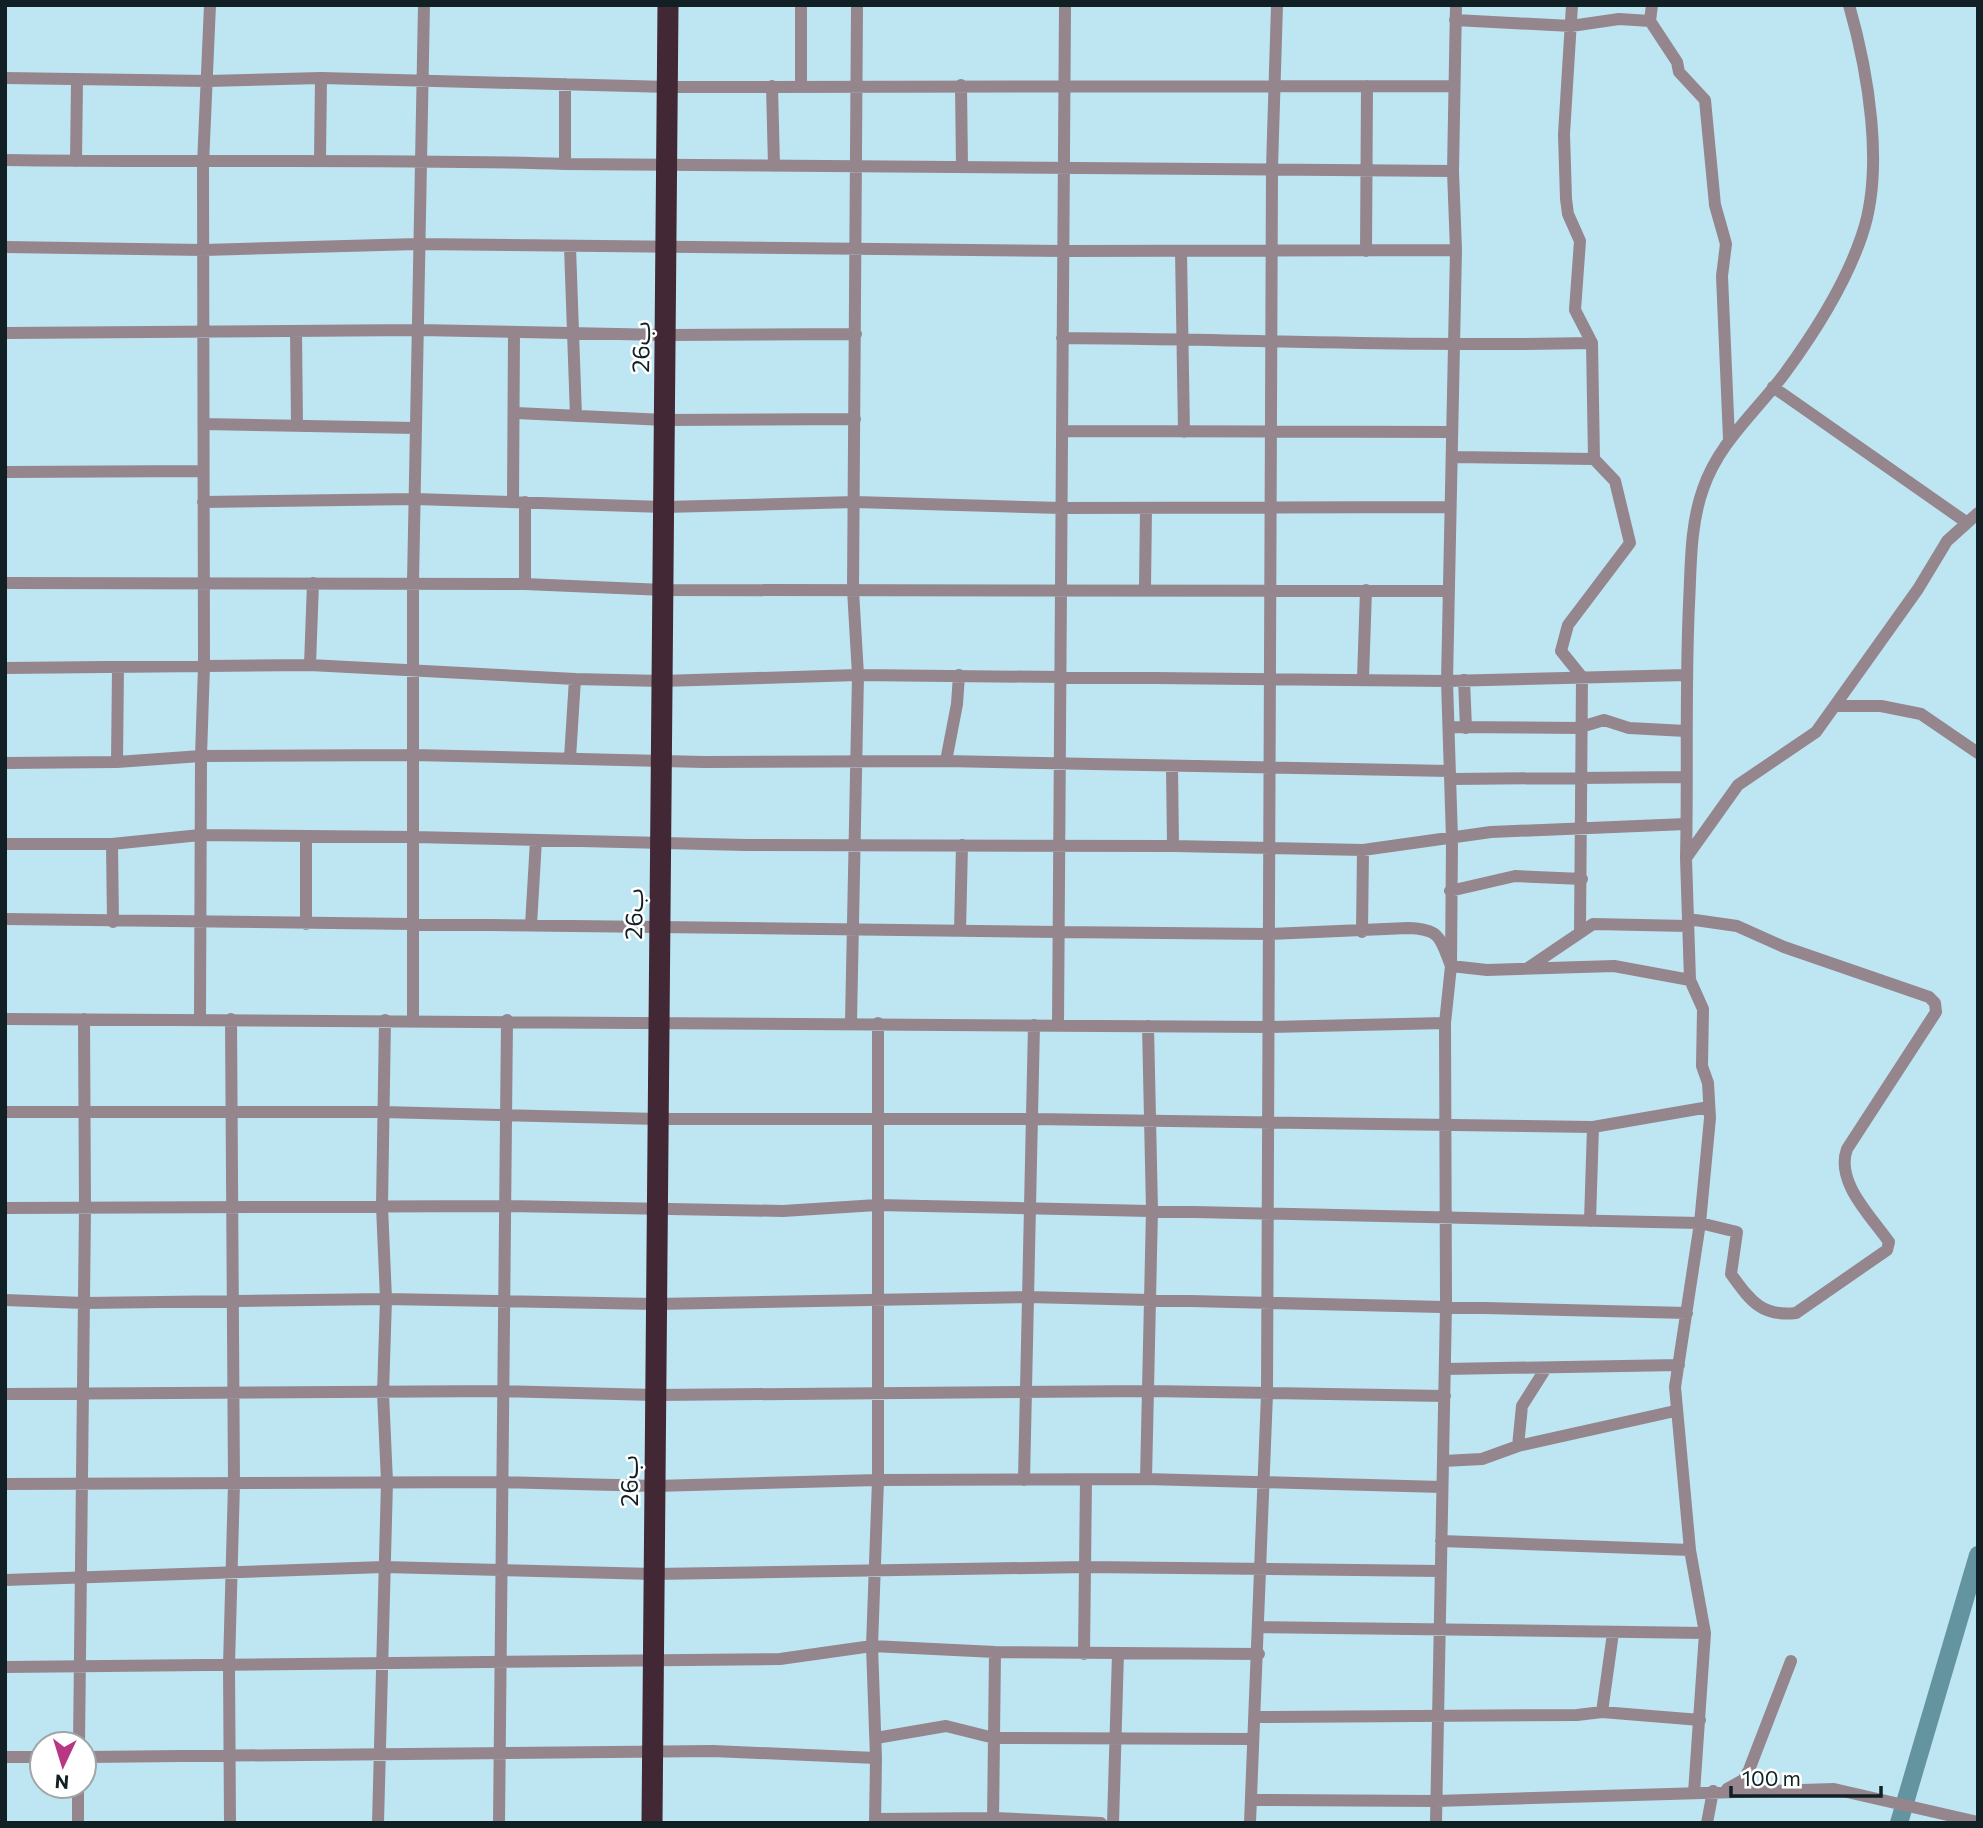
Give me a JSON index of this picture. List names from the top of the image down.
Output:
{
  "streets": {
    "highway": ["26ب"]
  },
  "scale_bar": "100 m",
  "north": "bottom"
}
